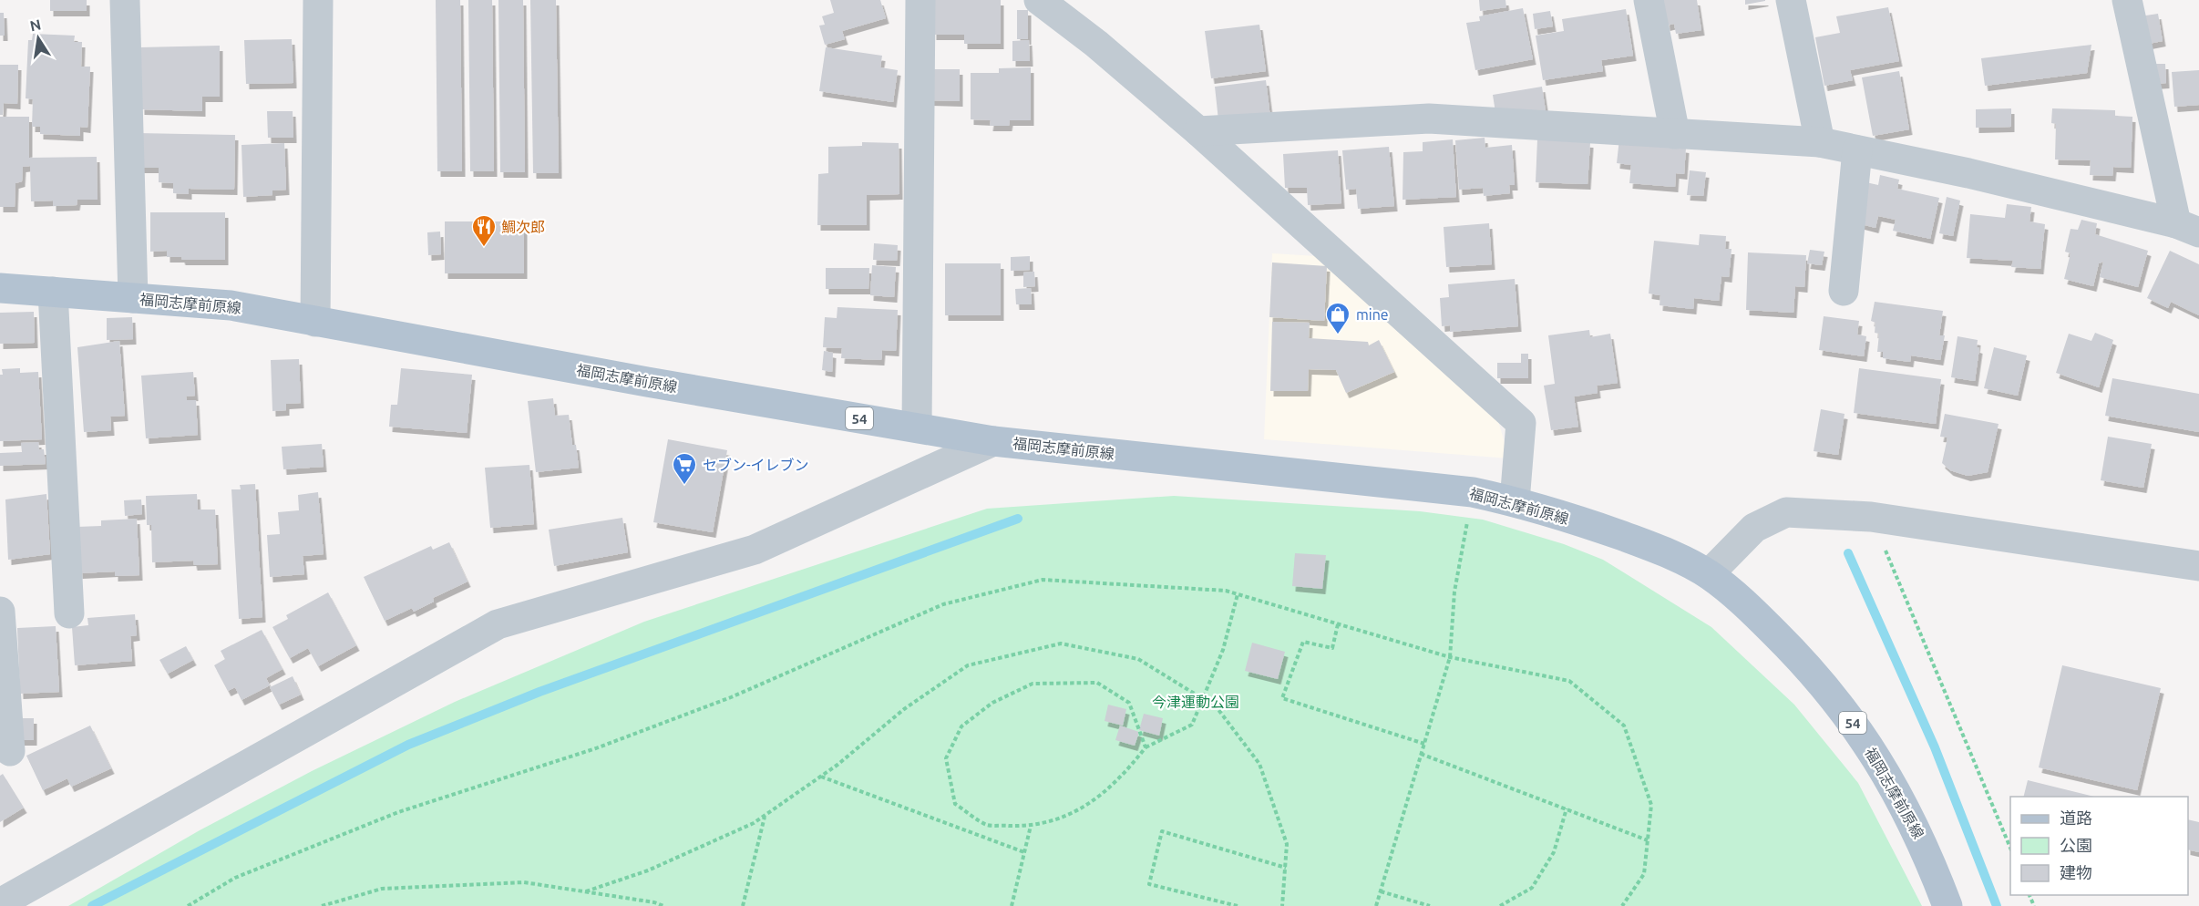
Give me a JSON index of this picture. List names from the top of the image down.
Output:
{
  "streets": {
    "main road": ["福岡志摩前原線", "54"]
  },
  "parks": ["今津運動公園"],
  "places": {
    "restaurant": ["鯛次郎"],
    "shop": ["mine"],
    "supermarket": ["セブン-イレブン"]
  },
  "legend": ["道路", "公園", "建物"],
  "north": "top"
}
